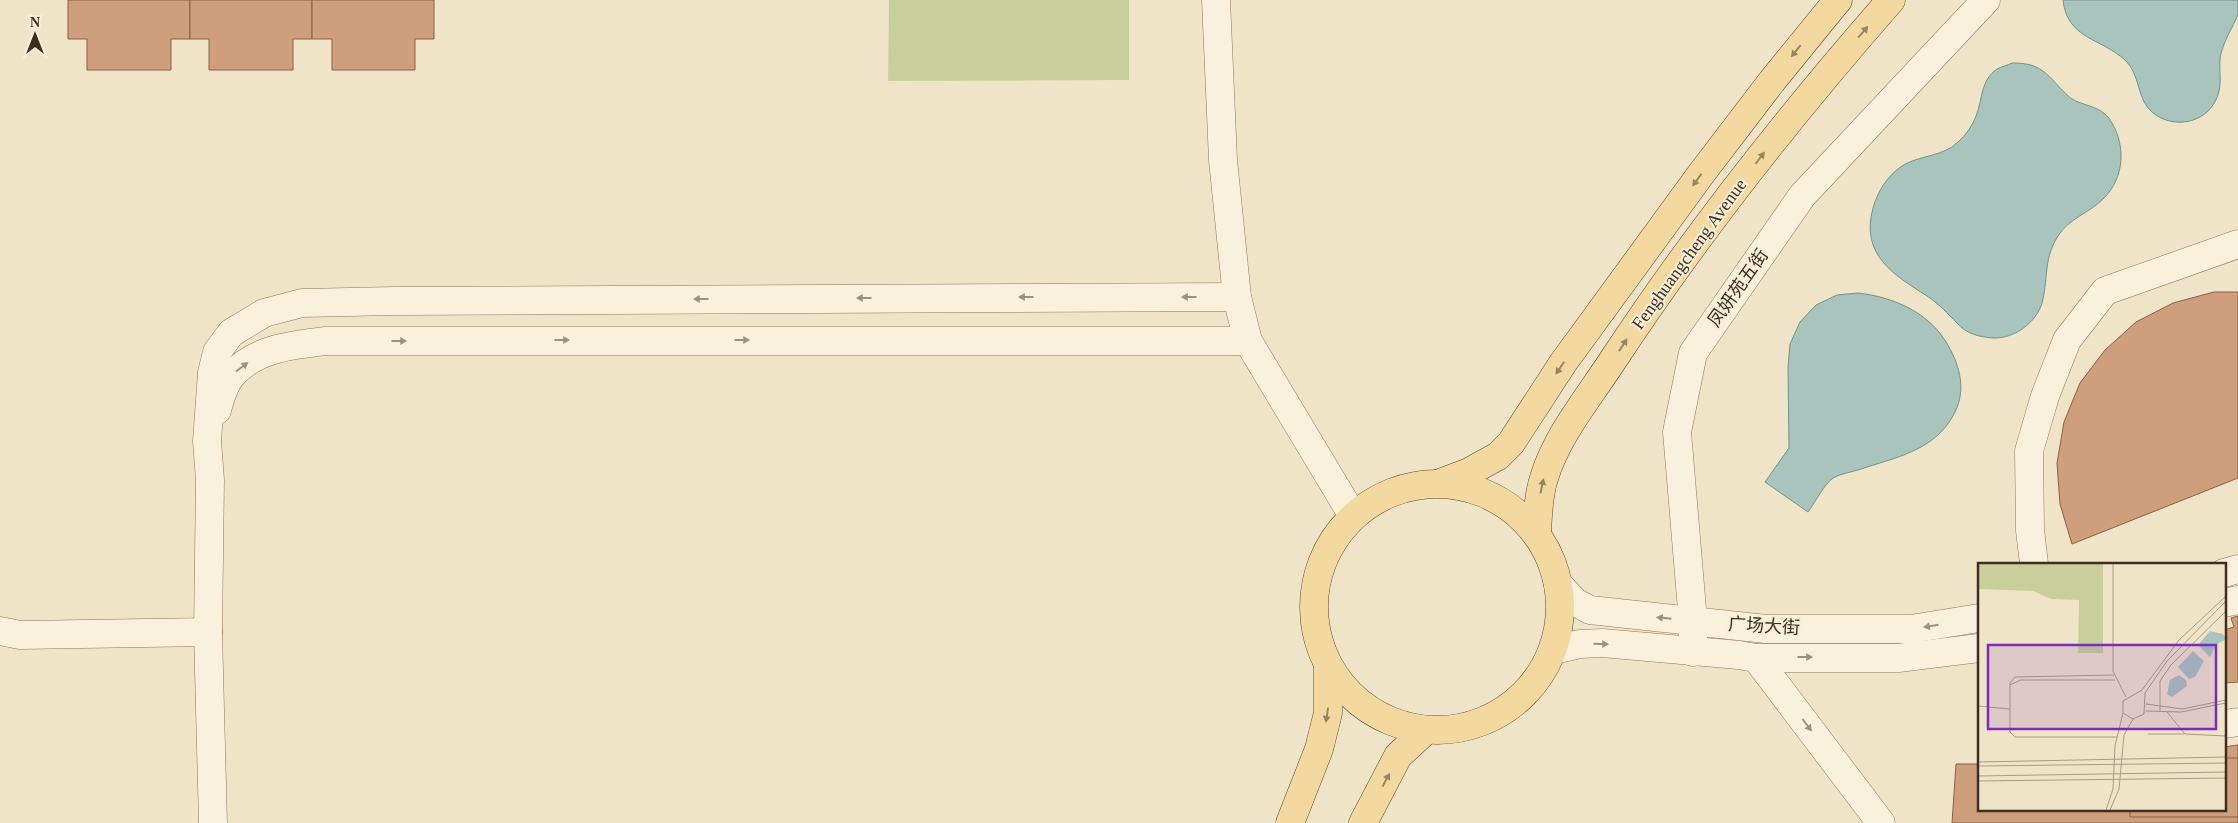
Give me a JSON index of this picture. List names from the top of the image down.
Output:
{
  "streets": {
    "main road": ["Fenghuangcheng Avenue"],
    "street": ["凤妍苑五街", "广场大街"]
  },
  "crossings": [
    ["凤妍苑五街", "广场大街"]
  ],
  "north": "top"
}
